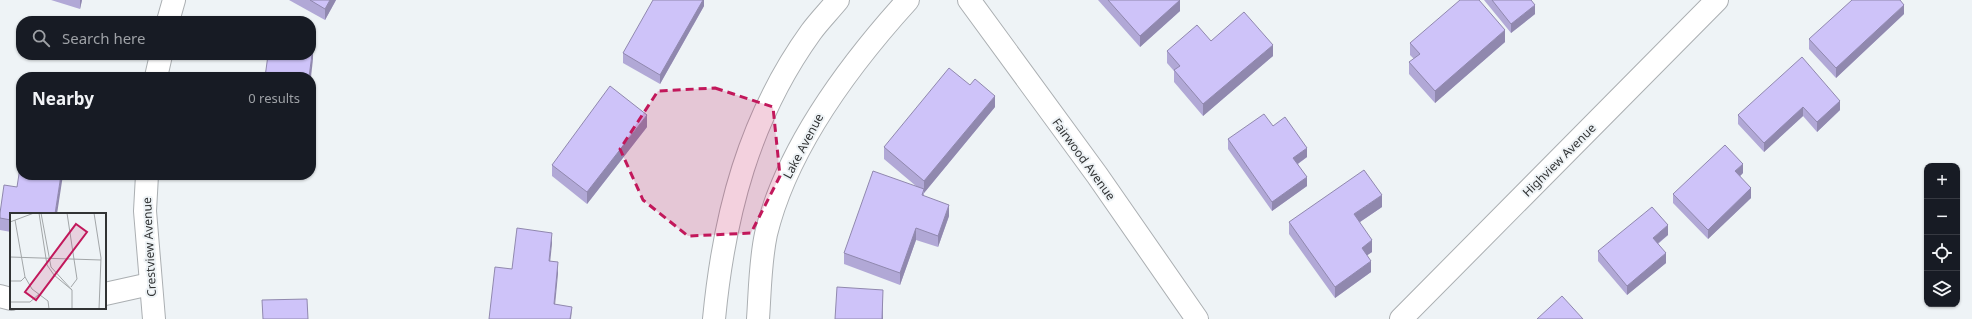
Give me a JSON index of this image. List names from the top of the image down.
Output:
{
  "streets": {
    "street": [
      "Lake Avenue",
      "Fairwood Avenue",
      "Highview Avenue",
      "Crestview Avenue"
    ]
  },
  "page": {
    "search": "Search here",
    "heading": ["Nearby", "0 results"],
    "map_buttons": ["+", "−"]
  }
}
